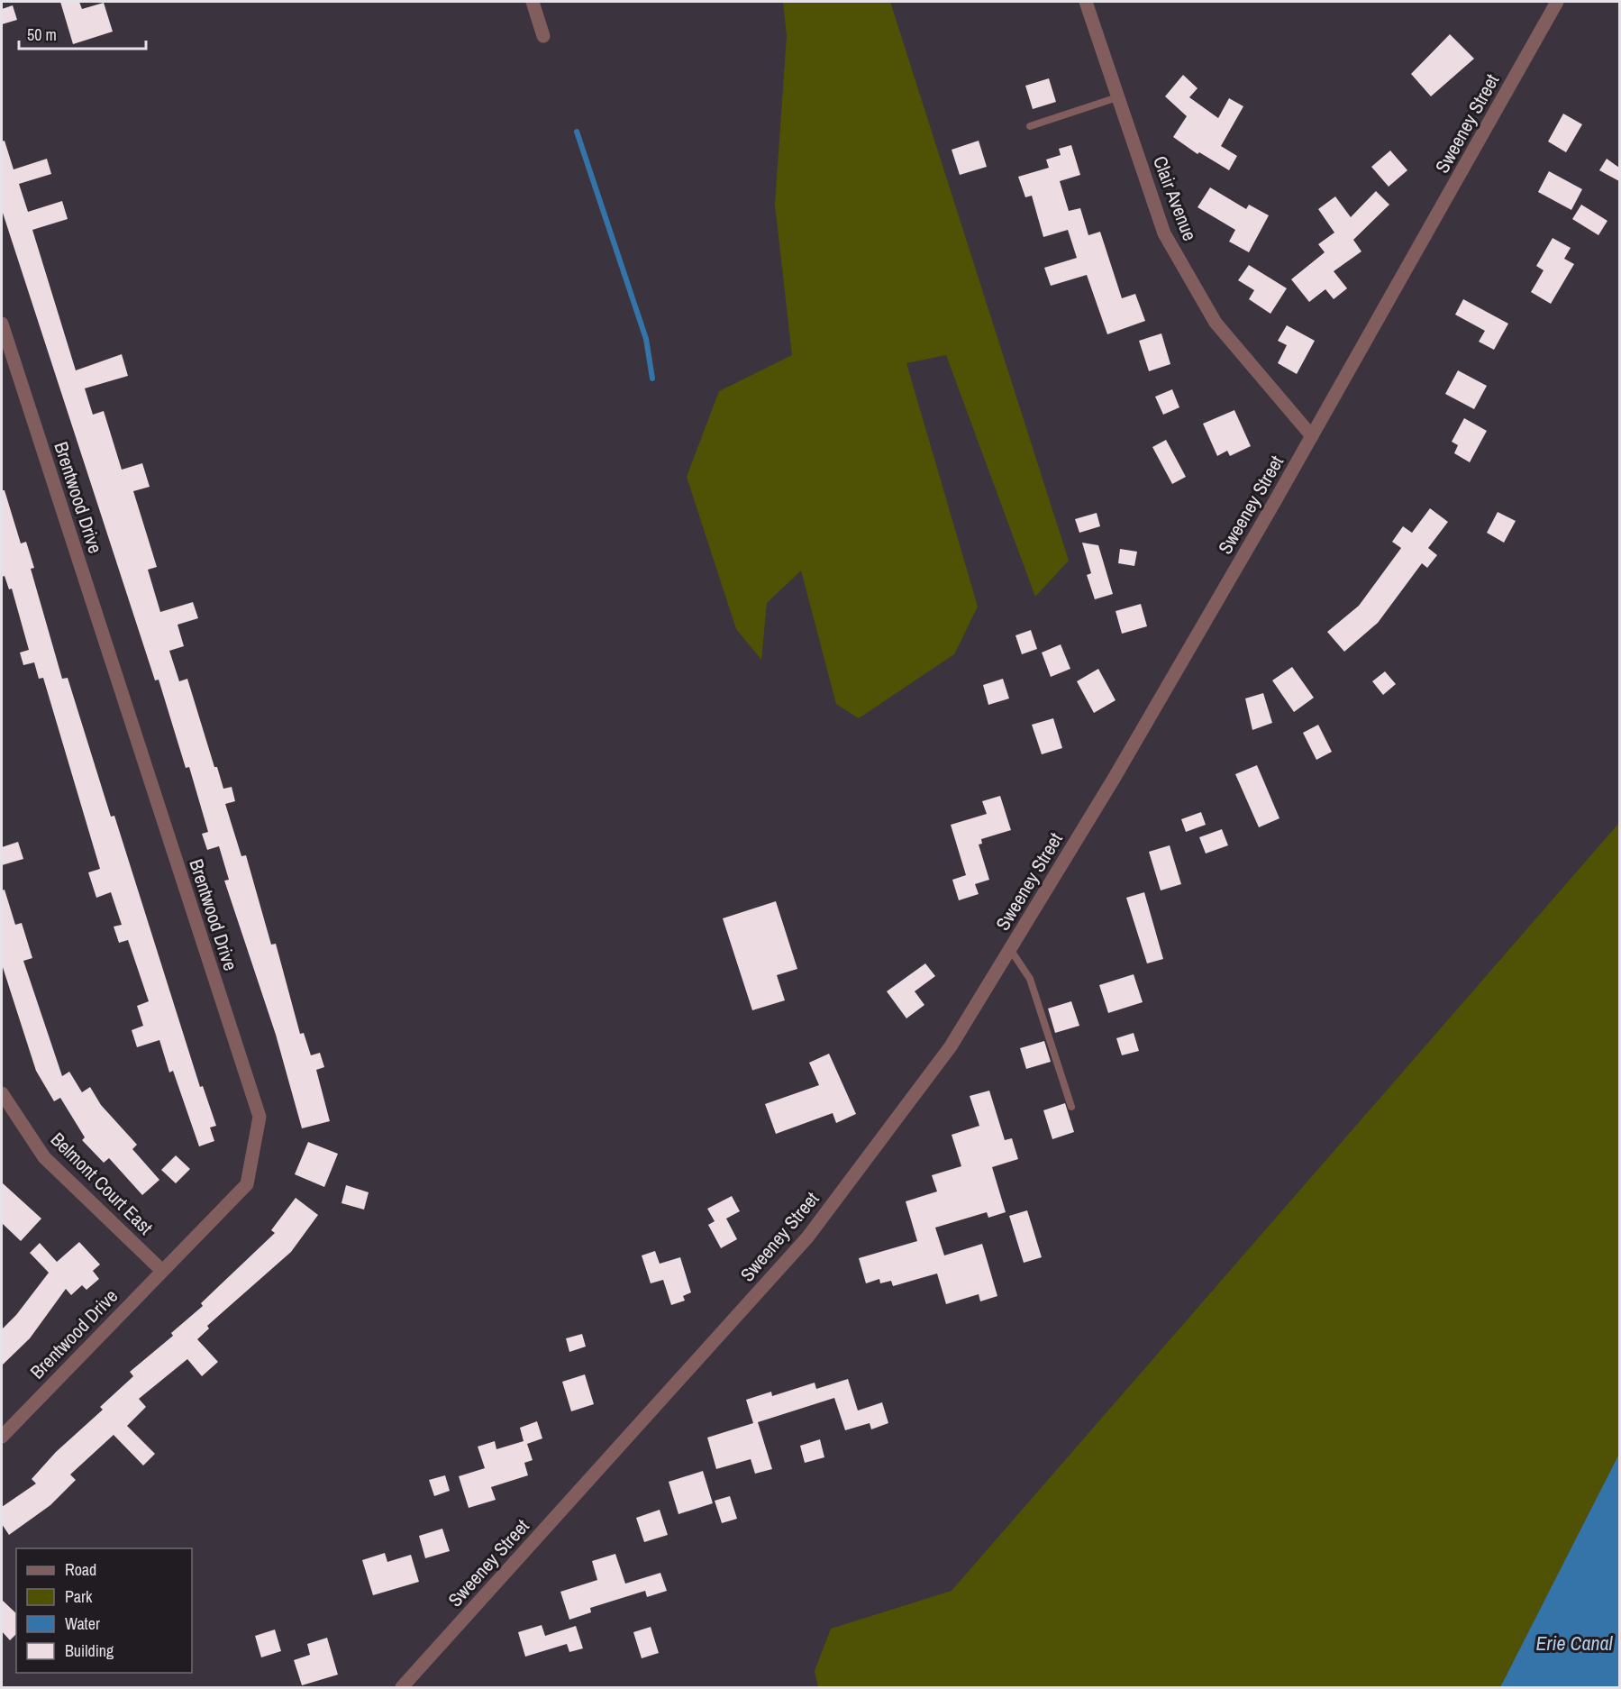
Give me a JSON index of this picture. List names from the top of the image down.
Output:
{
  "streets": {
    "street": [
      "Sweeney Street",
      "Clair Avenue",
      "Brentwood Drive",
      "Belmont Court East"
    ]
  },
  "crossings": [
    ["Sweeney Street", "Clair Avenue"],
    ["Brentwood Drive", "Belmont Court East"]
  ],
  "water": ["Erie Canal"],
  "legend": [
    "Road",
    "Park",
    "Water",
    "Building"
  ],
  "scale_bar": "50 m"
}
